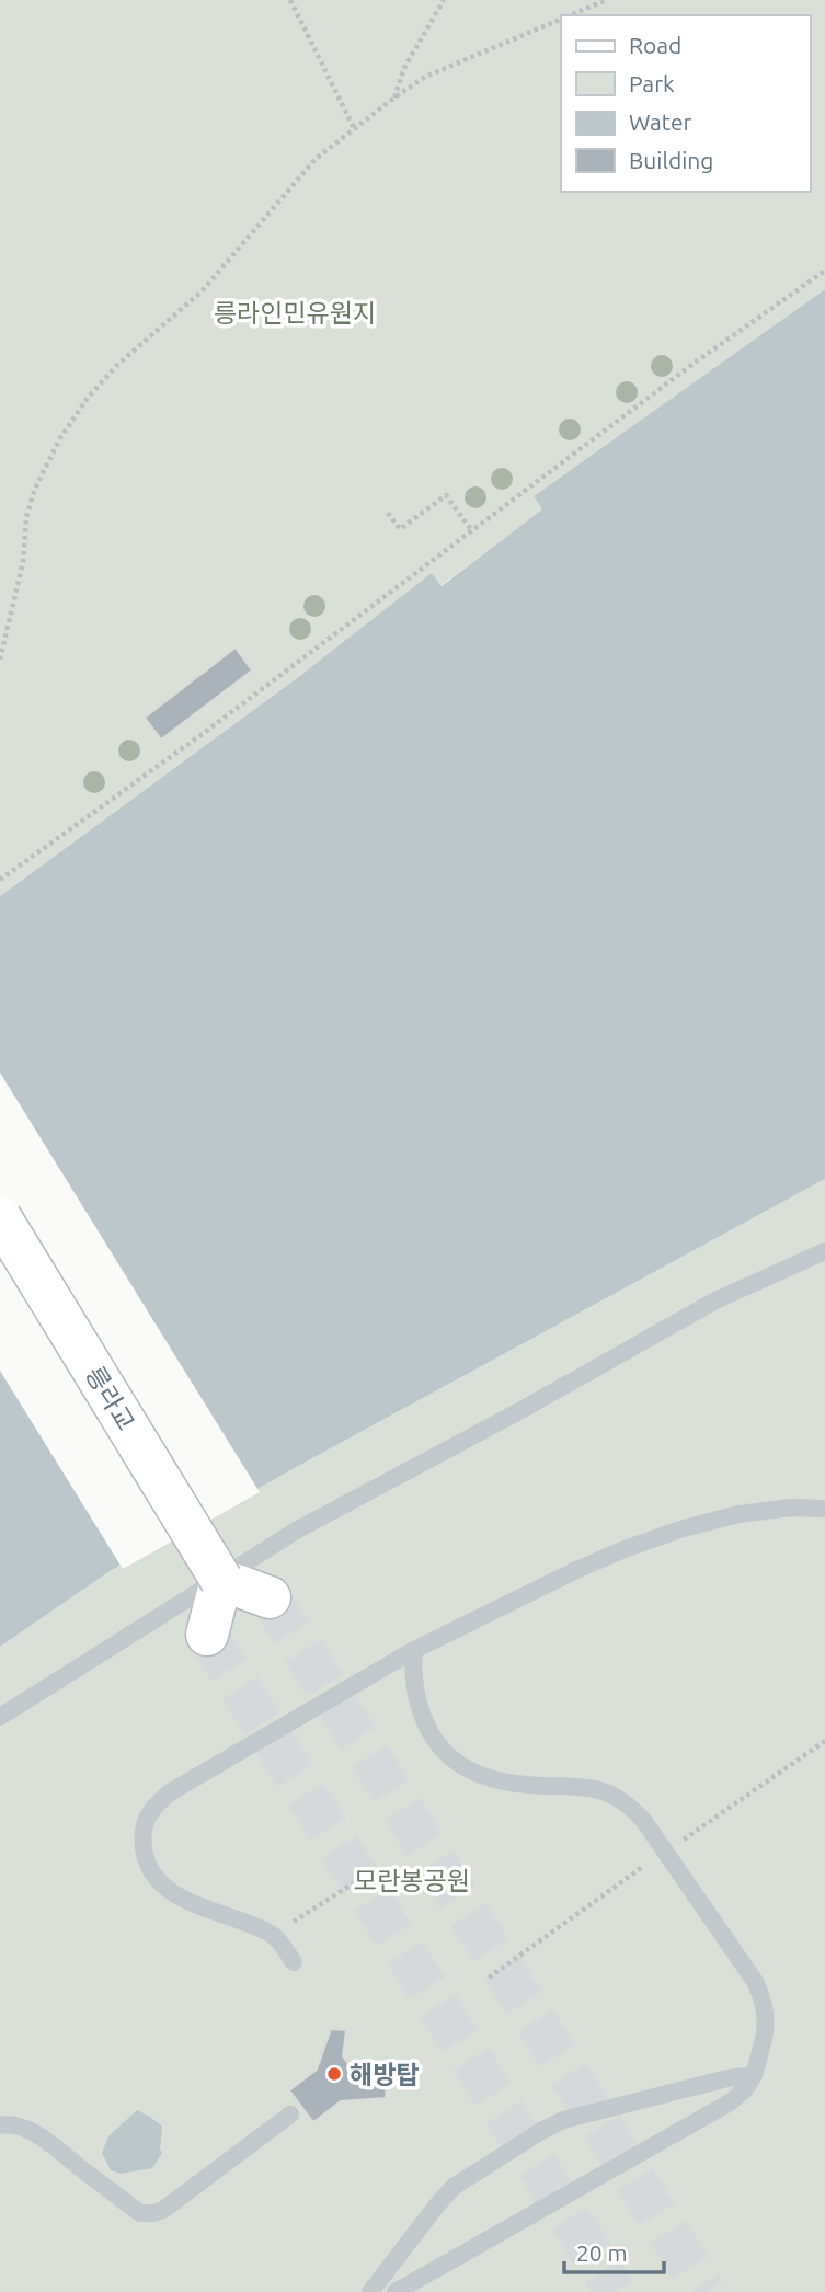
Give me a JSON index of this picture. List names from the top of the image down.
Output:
{
  "streets": {
    "main road": ["릉라교"]
  },
  "parks": ["릉라인민유원지", "모란봉공원"],
  "places": ["해방탑"],
  "legend": [
    "Road",
    "Park",
    "Water",
    "Building"
  ],
  "scale_bar": "20 m"
}
